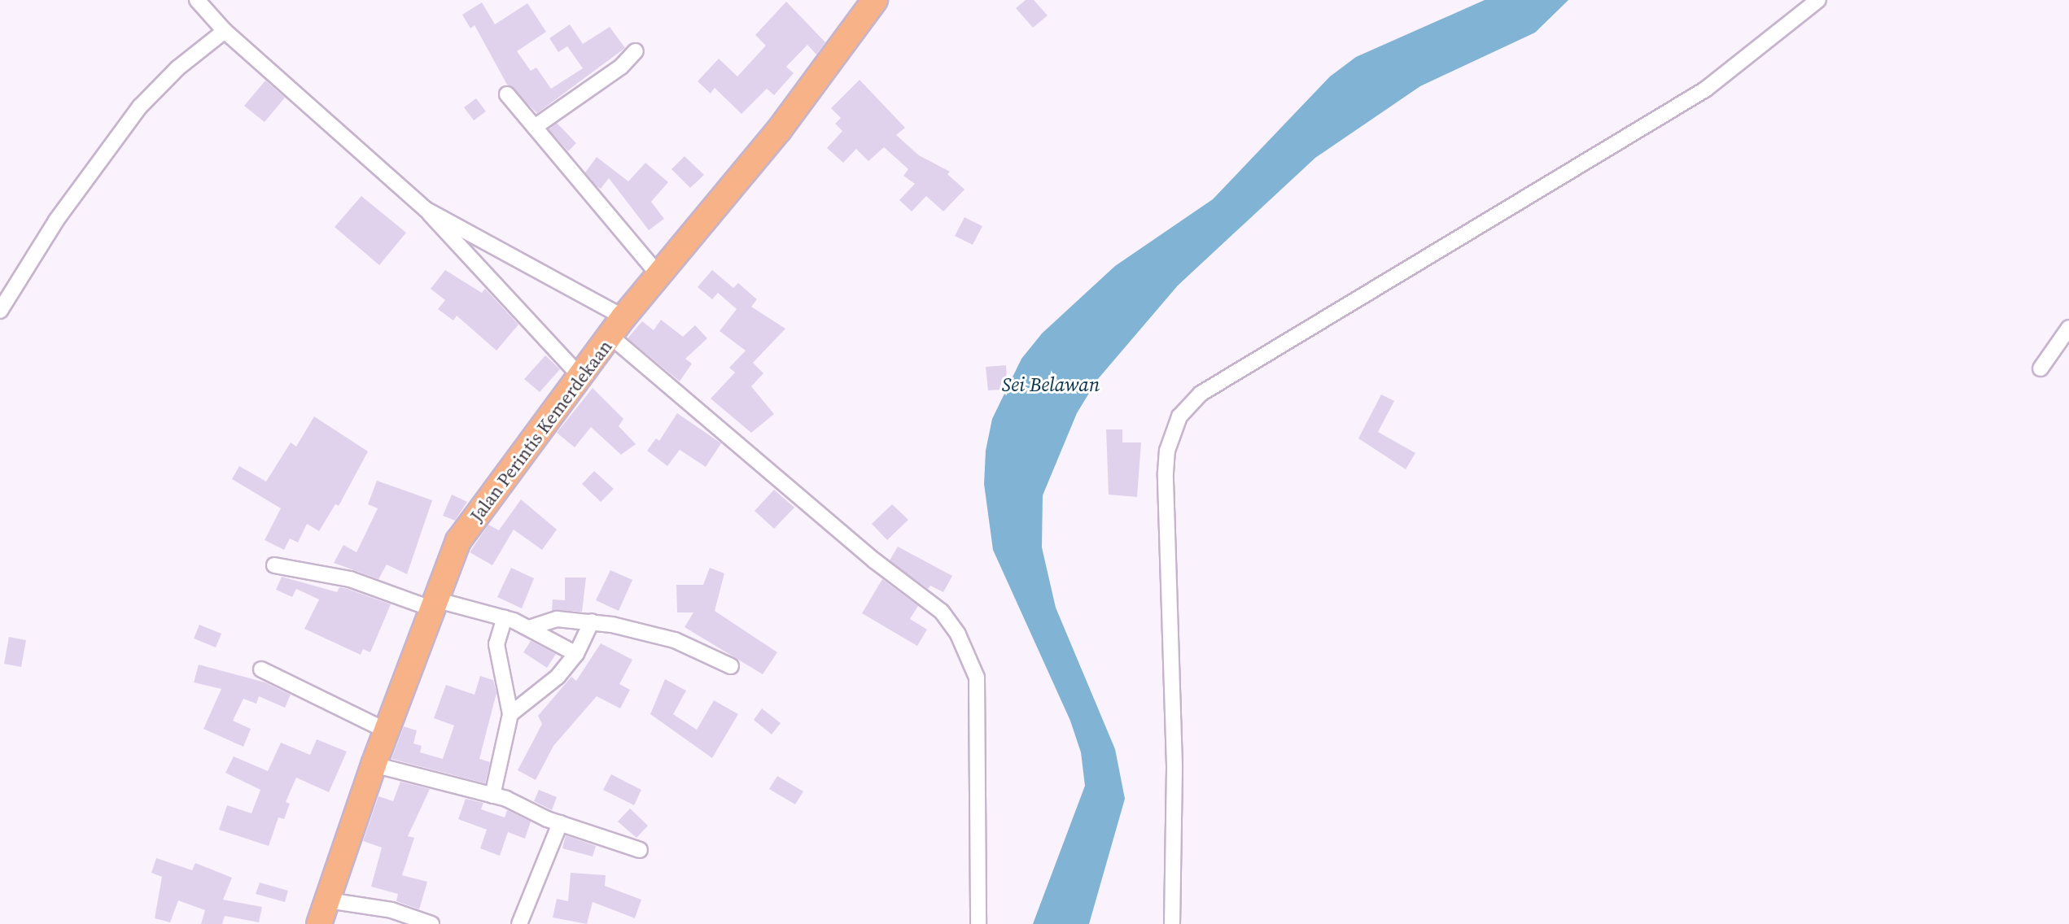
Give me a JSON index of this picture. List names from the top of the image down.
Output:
{
  "streets": {
    "main road": ["Jalan Perintis Kemerdekaan"]
  },
  "water": ["Sei Belawan"]
}
